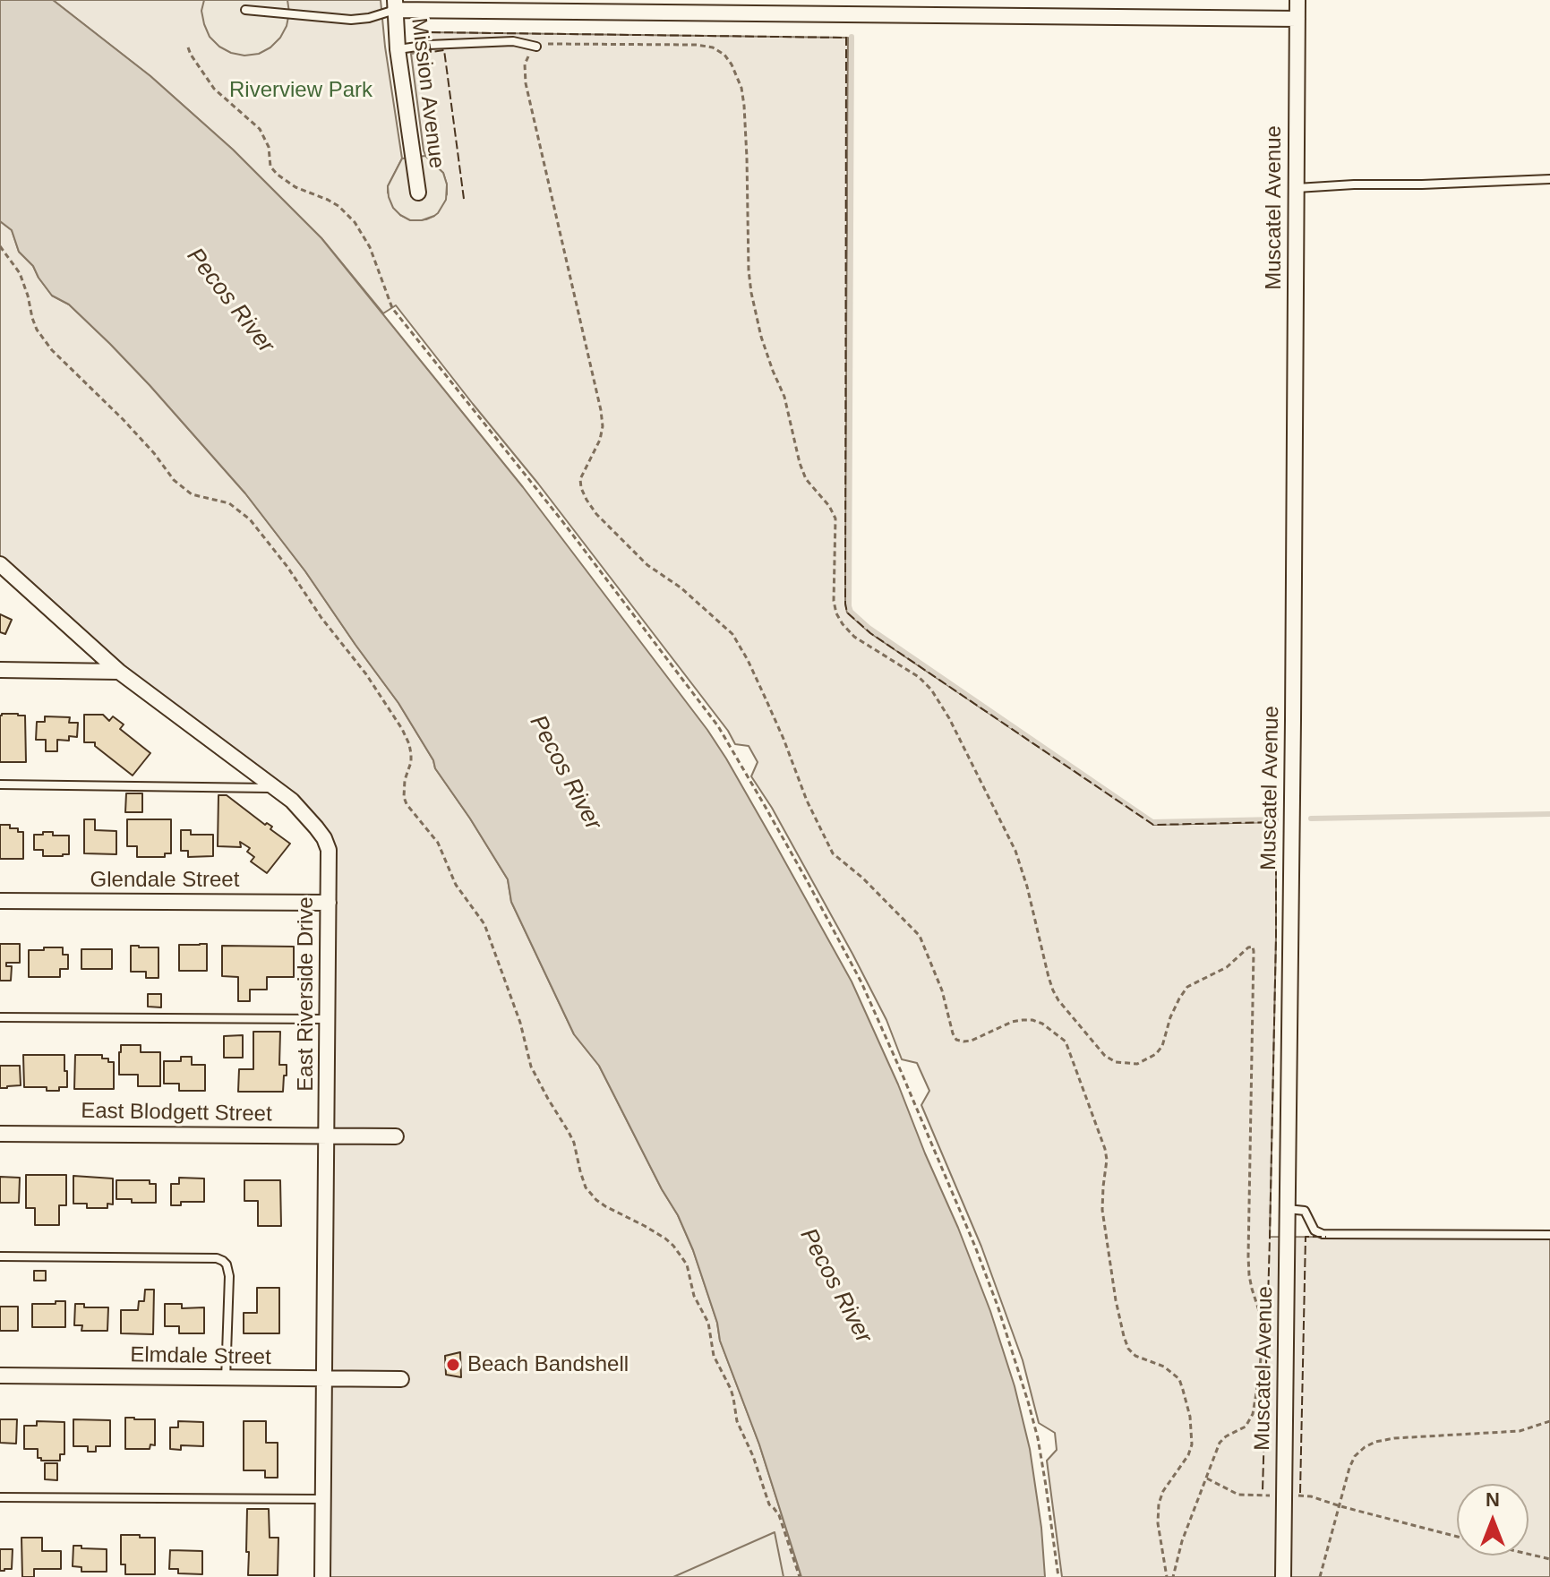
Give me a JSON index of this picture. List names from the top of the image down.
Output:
{
  "streets": {
    "street": [
      "Mission Avenue",
      "Muscatel Avenue",
      "Glendale Street",
      "East Riverside Drive",
      "East Blodgett Street",
      "Elmdale Street"
    ]
  },
  "crossings": [
    ["Glendale Street", "East Riverside Drive"],
    ["East Riverside Drive", "East Blodgett Street"],
    ["East Riverside Drive", "Elmdale Street"]
  ],
  "water": ["Pecos River"],
  "parks": ["Riverview Park"],
  "places": ["Beach Bandshell"],
  "north": "top"
}
